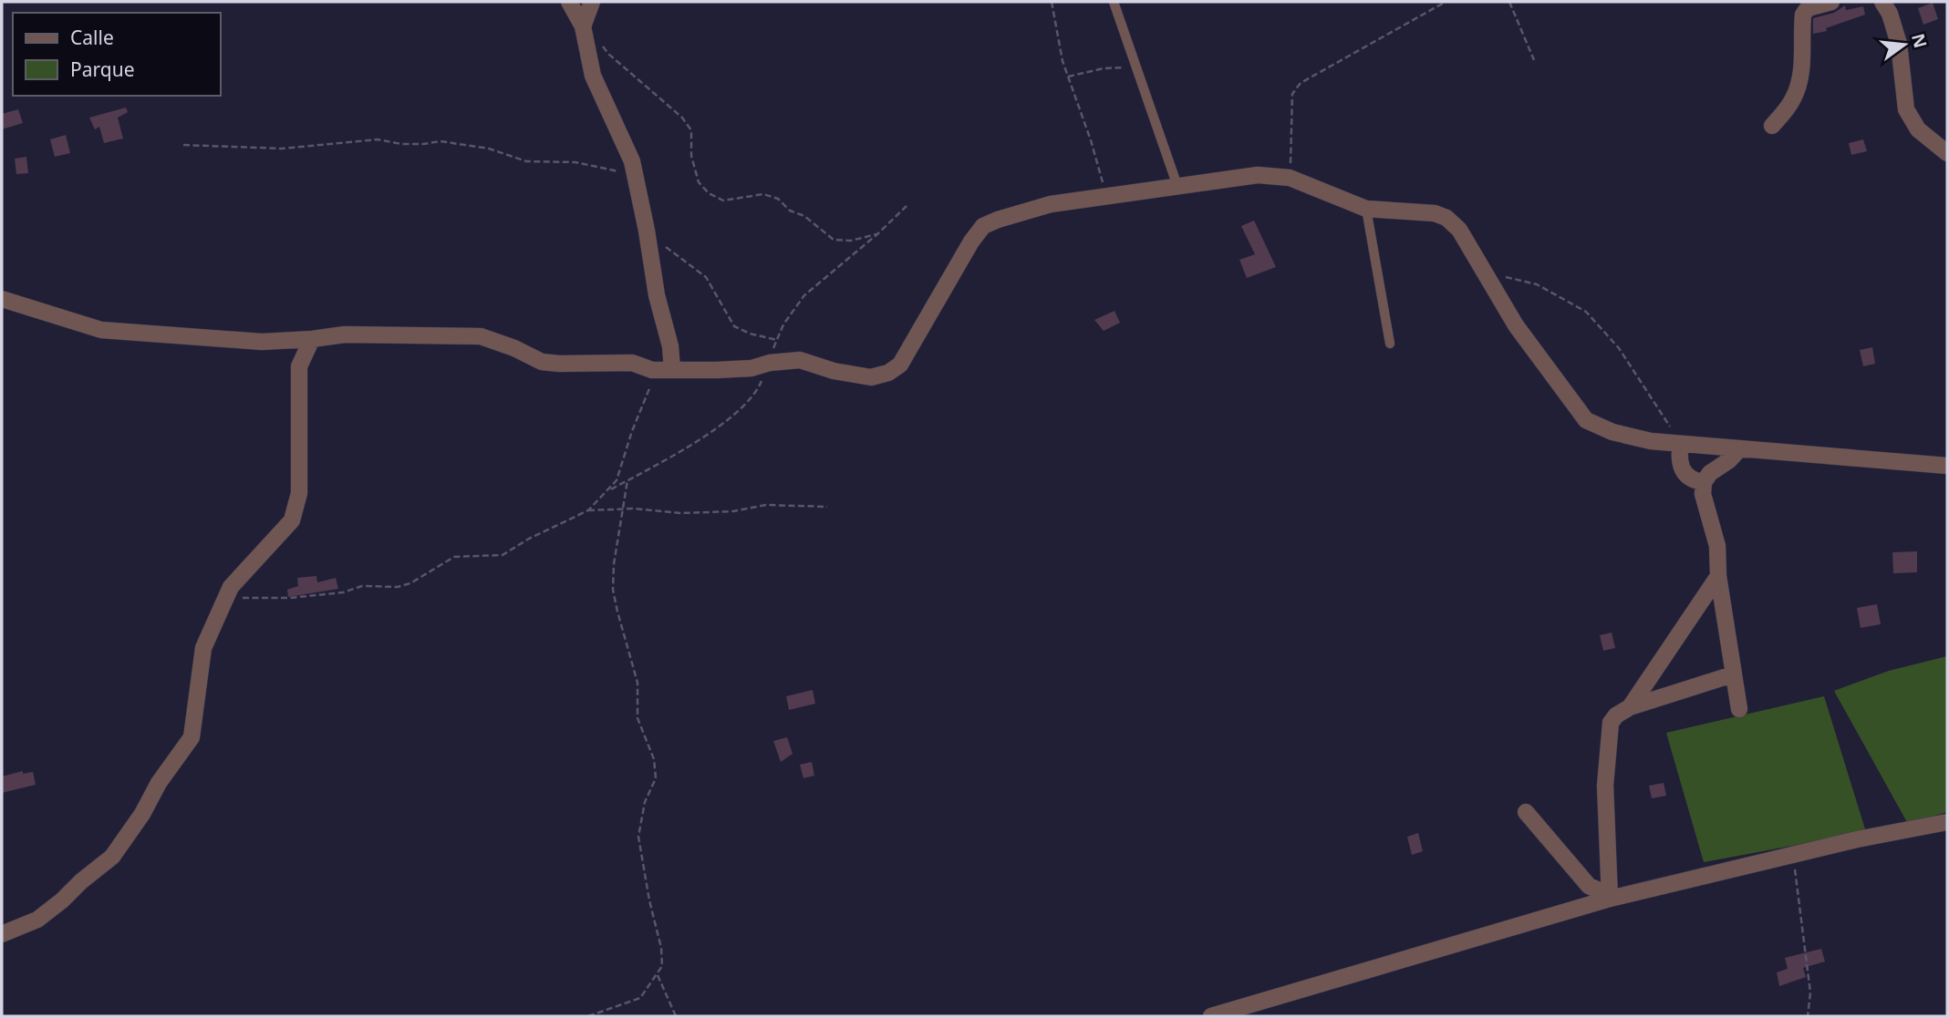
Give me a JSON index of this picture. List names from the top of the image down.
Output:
{
  "legend": ["Calle", "Parque"],
  "north": "right"
}
